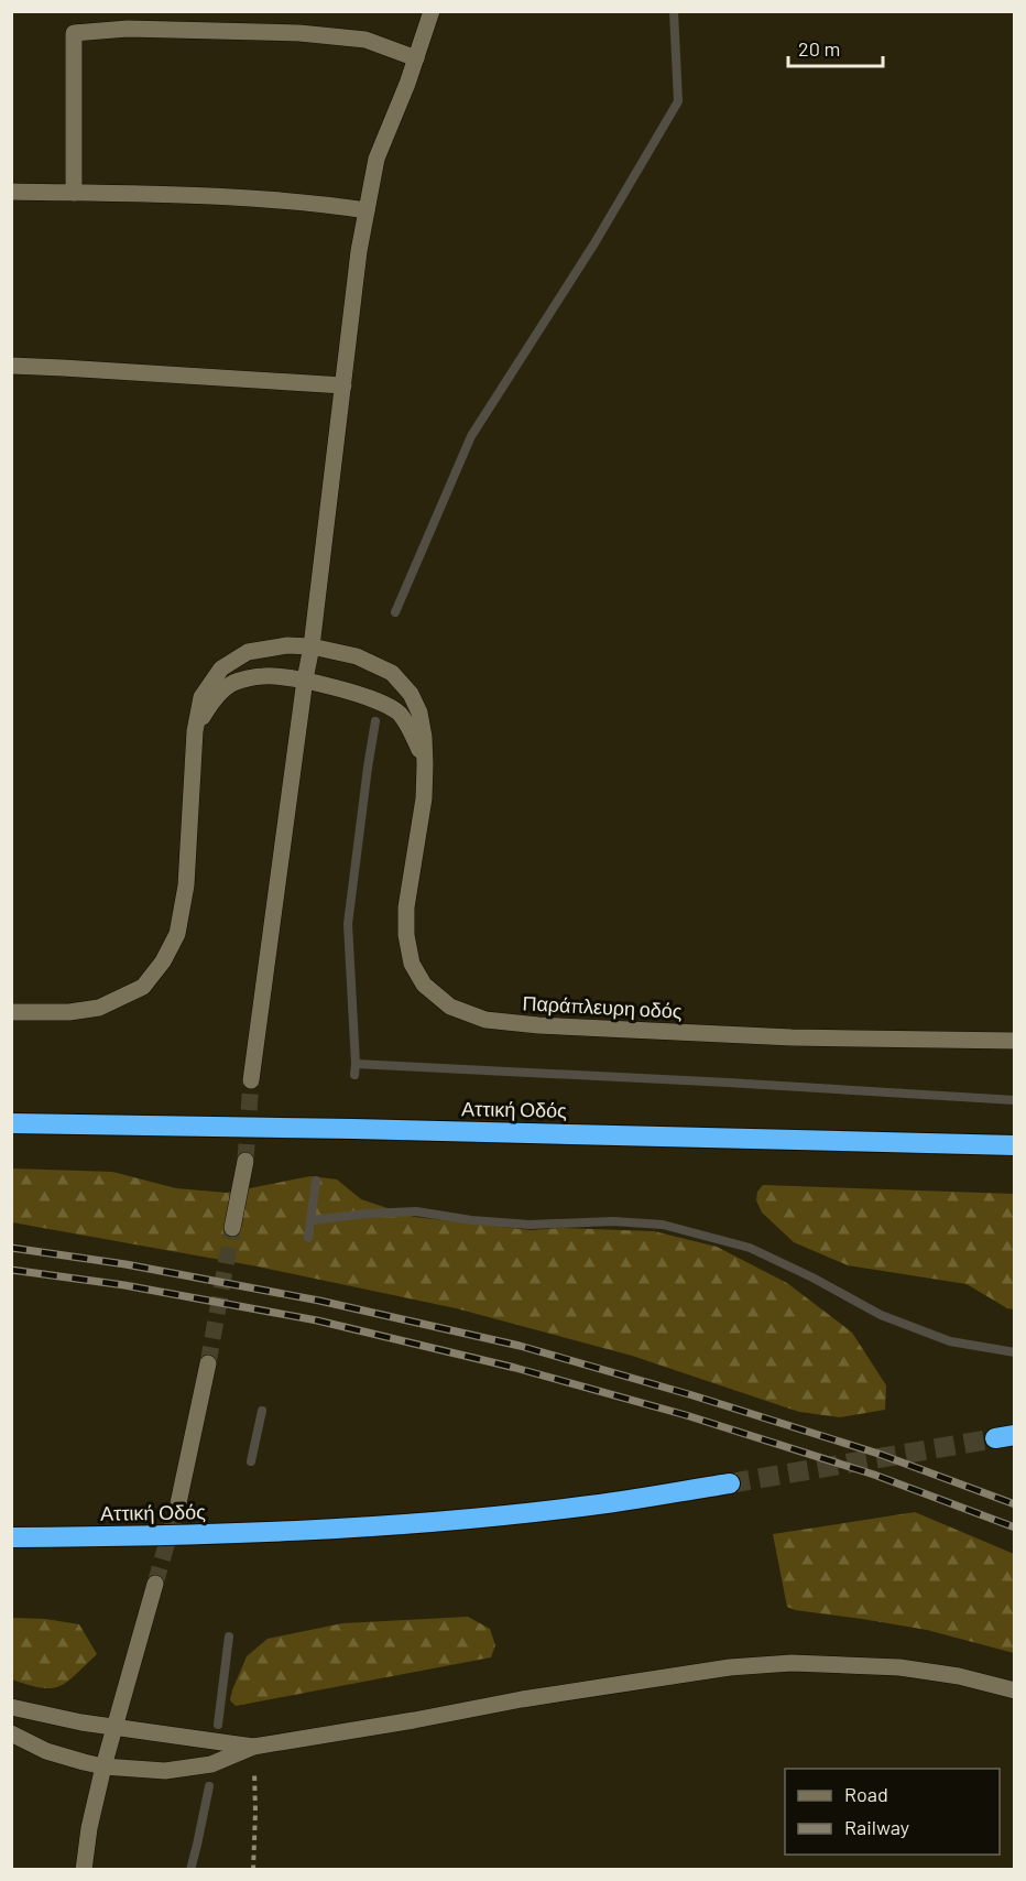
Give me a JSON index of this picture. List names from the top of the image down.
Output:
{
  "streets": {
    "highway": ["Αττική Οδός"],
    "street": ["Παράπλευρη οδός"]
  },
  "legend": ["Road", "Railway"],
  "scale_bar": "20 m"
}
